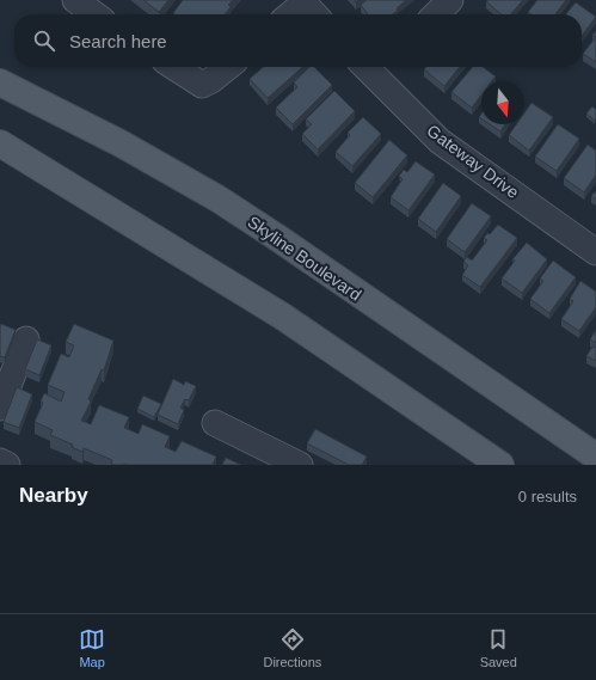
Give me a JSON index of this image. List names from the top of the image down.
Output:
{
  "streets": {
    "main road": ["Skyline Boulevard"],
    "street": ["Gateway Drive"]
  },
  "north": "bottom",
  "page": {
    "search": "Search here",
    "heading": ["Nearby", "0 results"],
    "nav": ["Map", "Directions", "Saved"]
  }
}
